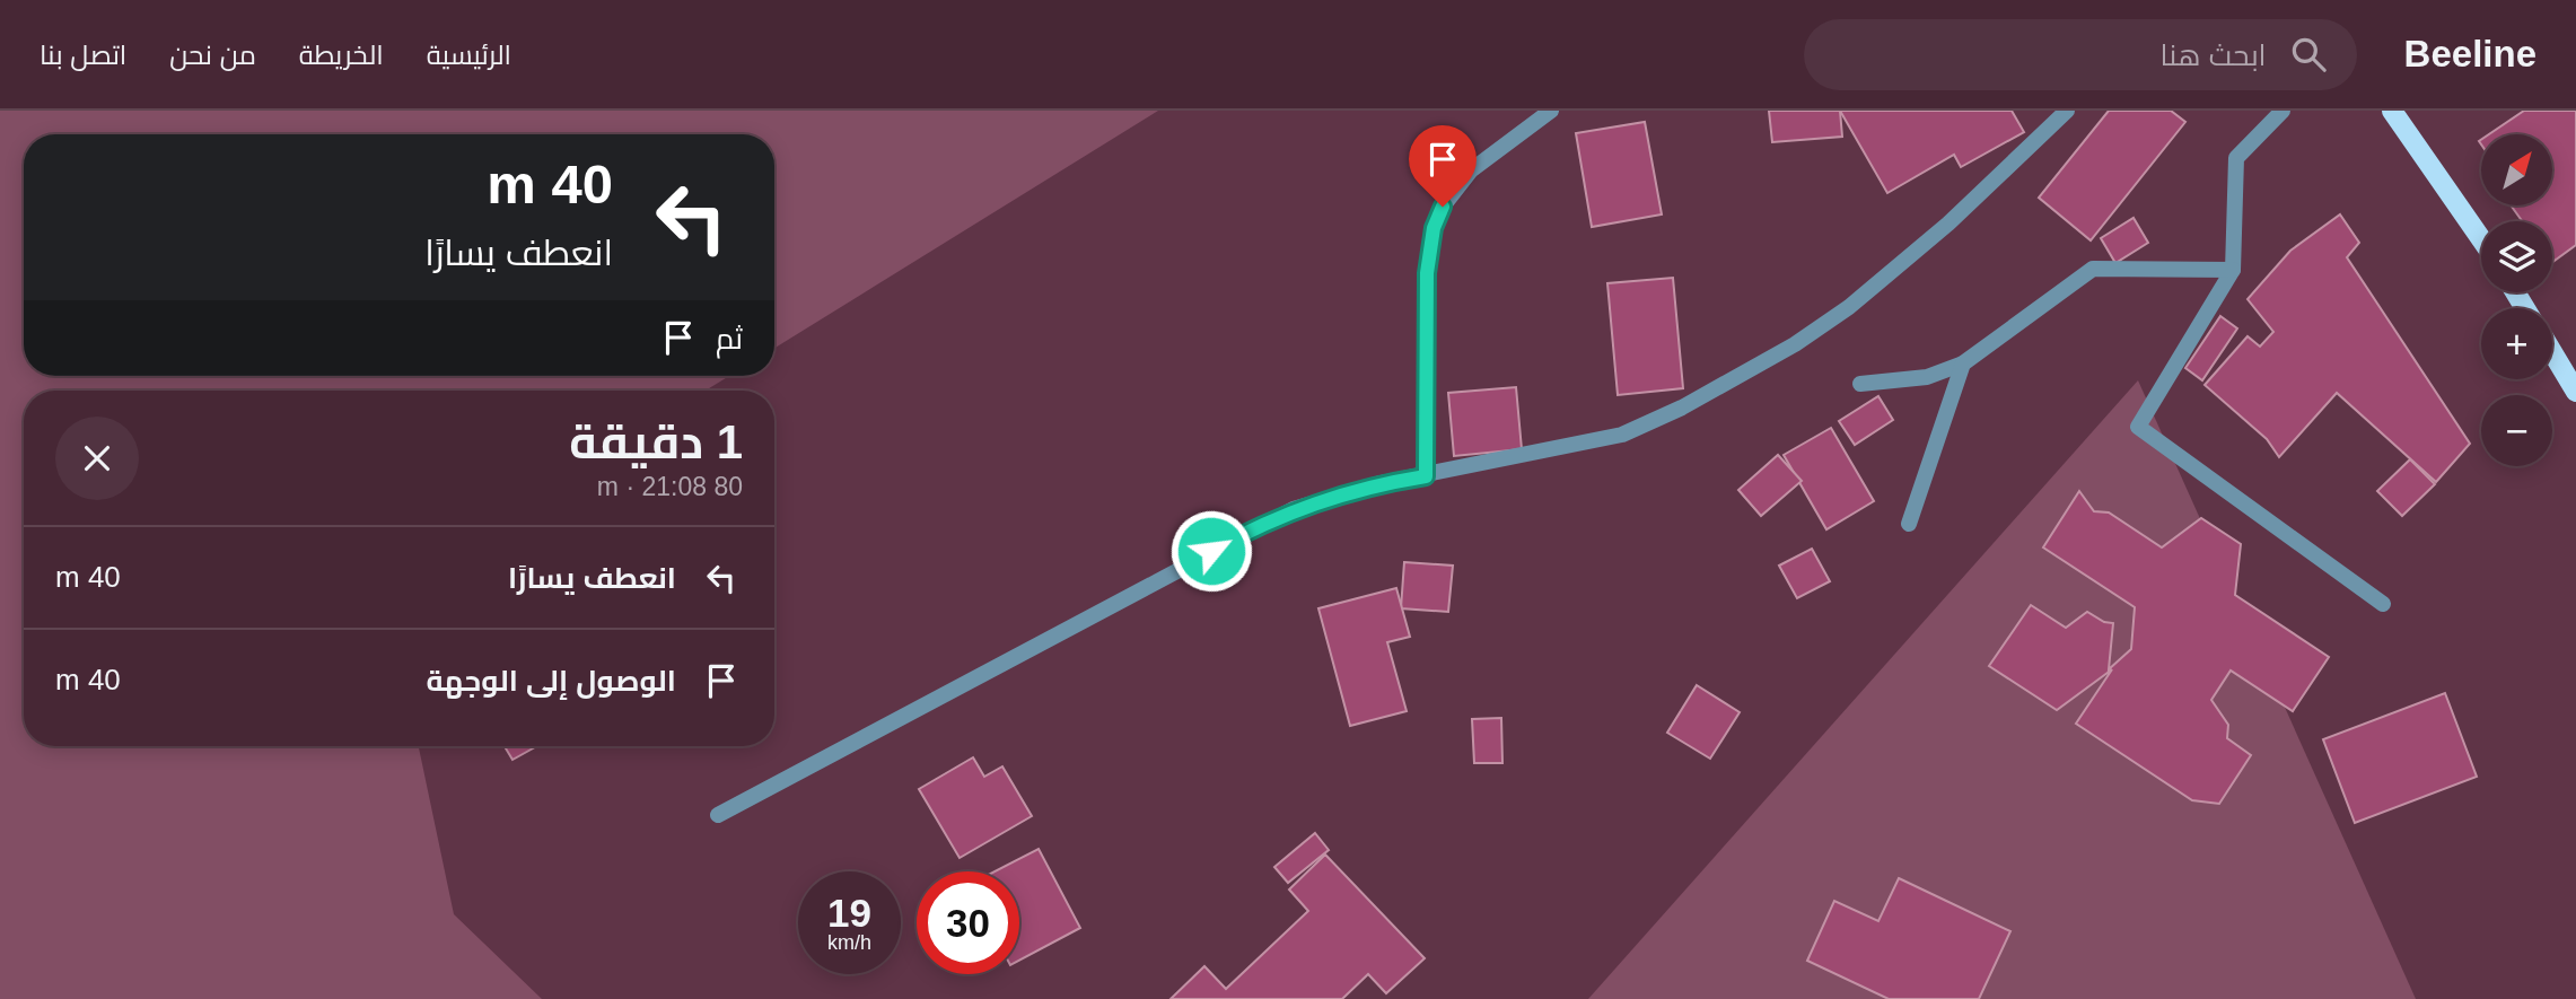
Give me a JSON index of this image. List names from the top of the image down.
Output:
{
  "north": "top right",
  "page": {
    "header": "Beeline",
    "search": "ابحث هنا",
    "nav": [
      "الرئيسية",
      "الخريطة",
      "من نحن",
      "اتصل بنا"
    ],
    "map_buttons": ["+", "−"],
    "turn": ["40 m", "انعطف يسارًا"],
    "then": "ثم",
    "heading": ["1 دقيقة", "80 m · 21:08"],
    "list": [
      {
        "name": "انعطف يسارًا",
        "value": "40 m"
      },
      {
        "name": "الوصول إلى الوجهة",
        "value": "40 m"
      }
    ],
    "speed": "19 km/h",
    "limit": "30"
  }
}
